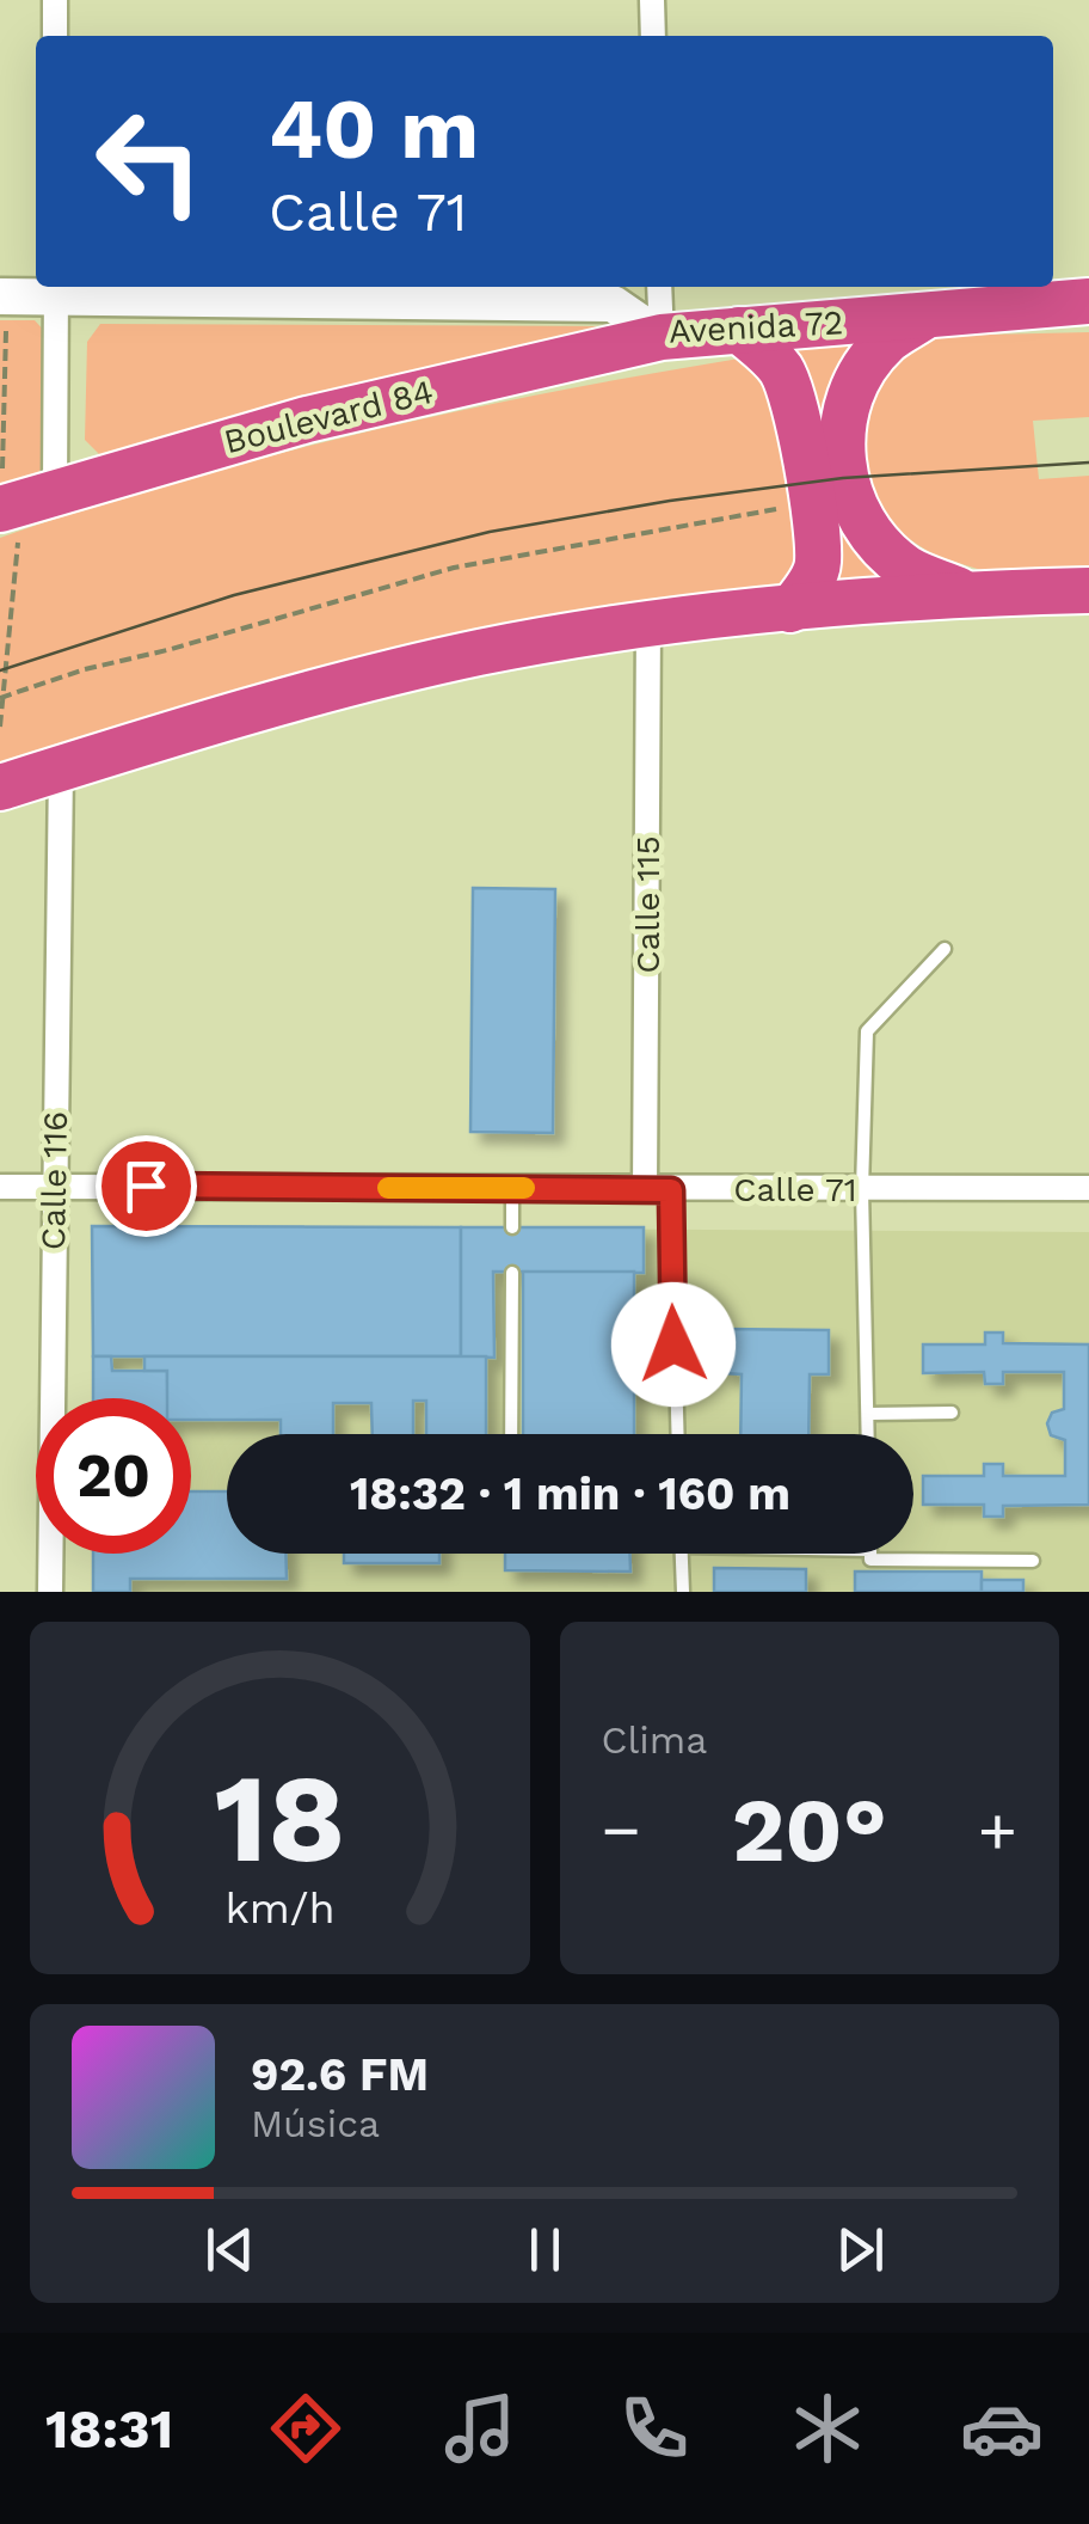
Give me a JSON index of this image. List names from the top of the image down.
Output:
{
  "streets": {
    "highway": ["Avenida 72", "Boulevard 84"],
    "street": ["Calle 115", "Calle 116", "Calle 71"]
  },
  "crossings": [
    ["Avenida 72", "Boulevard 84"],
    ["Calle 115", "Calle 71"],
    ["Calle 116", "Calle 71"]
  ],
  "page": {
    "turn": ["40 m", "Calle 71"],
    "limit": "20",
    "trip": "18:32 · 1 min · 160 m",
    "tile": "Clima",
    "heat": ["−", "20°", "+"],
    "song": ["92.6 FM", "Música"],
    "tabs": "18:31",
    "gauge": ["18", "km/h"]
  }
}
